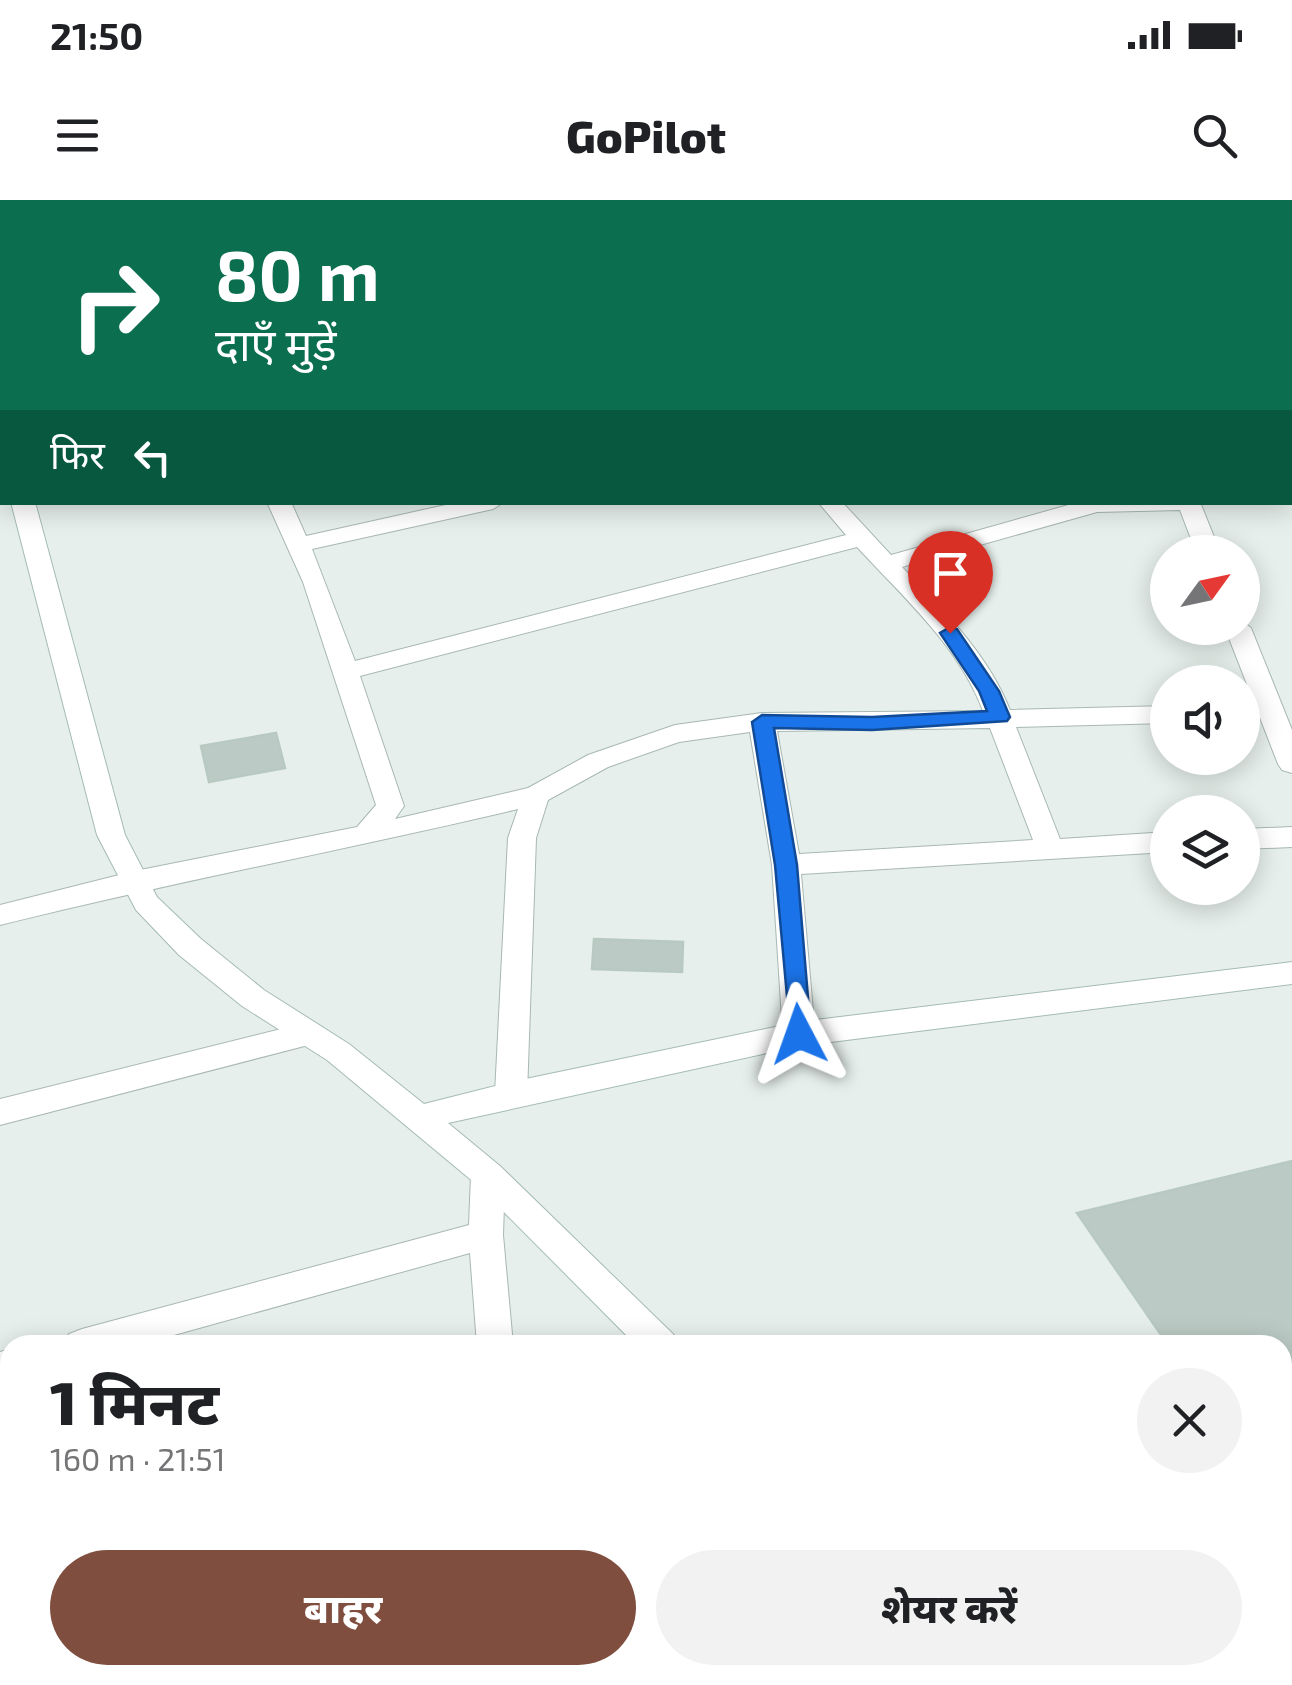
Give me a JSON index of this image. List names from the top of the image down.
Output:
{
  "north": "top right",
  "page": {
    "status": "21:50",
    "header": "GoPilot",
    "turn": ["80 m", "दाएँ मुड़ें"],
    "then": "फिर",
    "heading": ["1 मिनट", "160 m · 21:51"],
    "buttons": ["बाहर", "शेयर करें"]
  }
}
